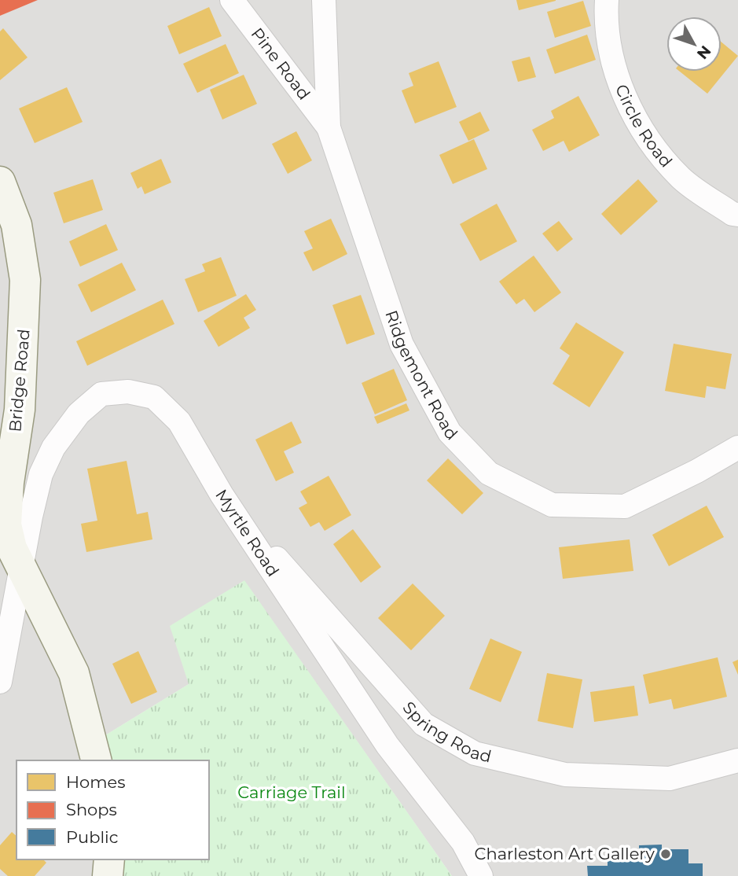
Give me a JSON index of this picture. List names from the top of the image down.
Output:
{
  "streets": {
    "street": [
      "Pine Road",
      "Circle Road",
      "Ridgemont Road",
      "Bridge Road",
      "Myrtle Road",
      "Spring Road"
    ]
  },
  "crossings": [
    ["Pine Road", "Ridgemont Road"],
    ["Bridge Road", "Myrtle Road"],
    ["Myrtle Road", "Spring Road"]
  ],
  "parks": ["Carriage Trail"],
  "places": ["Charleston Art Gallery"],
  "legend": ["Homes", "Shops", "Public"],
  "north": "bottom right"
}
